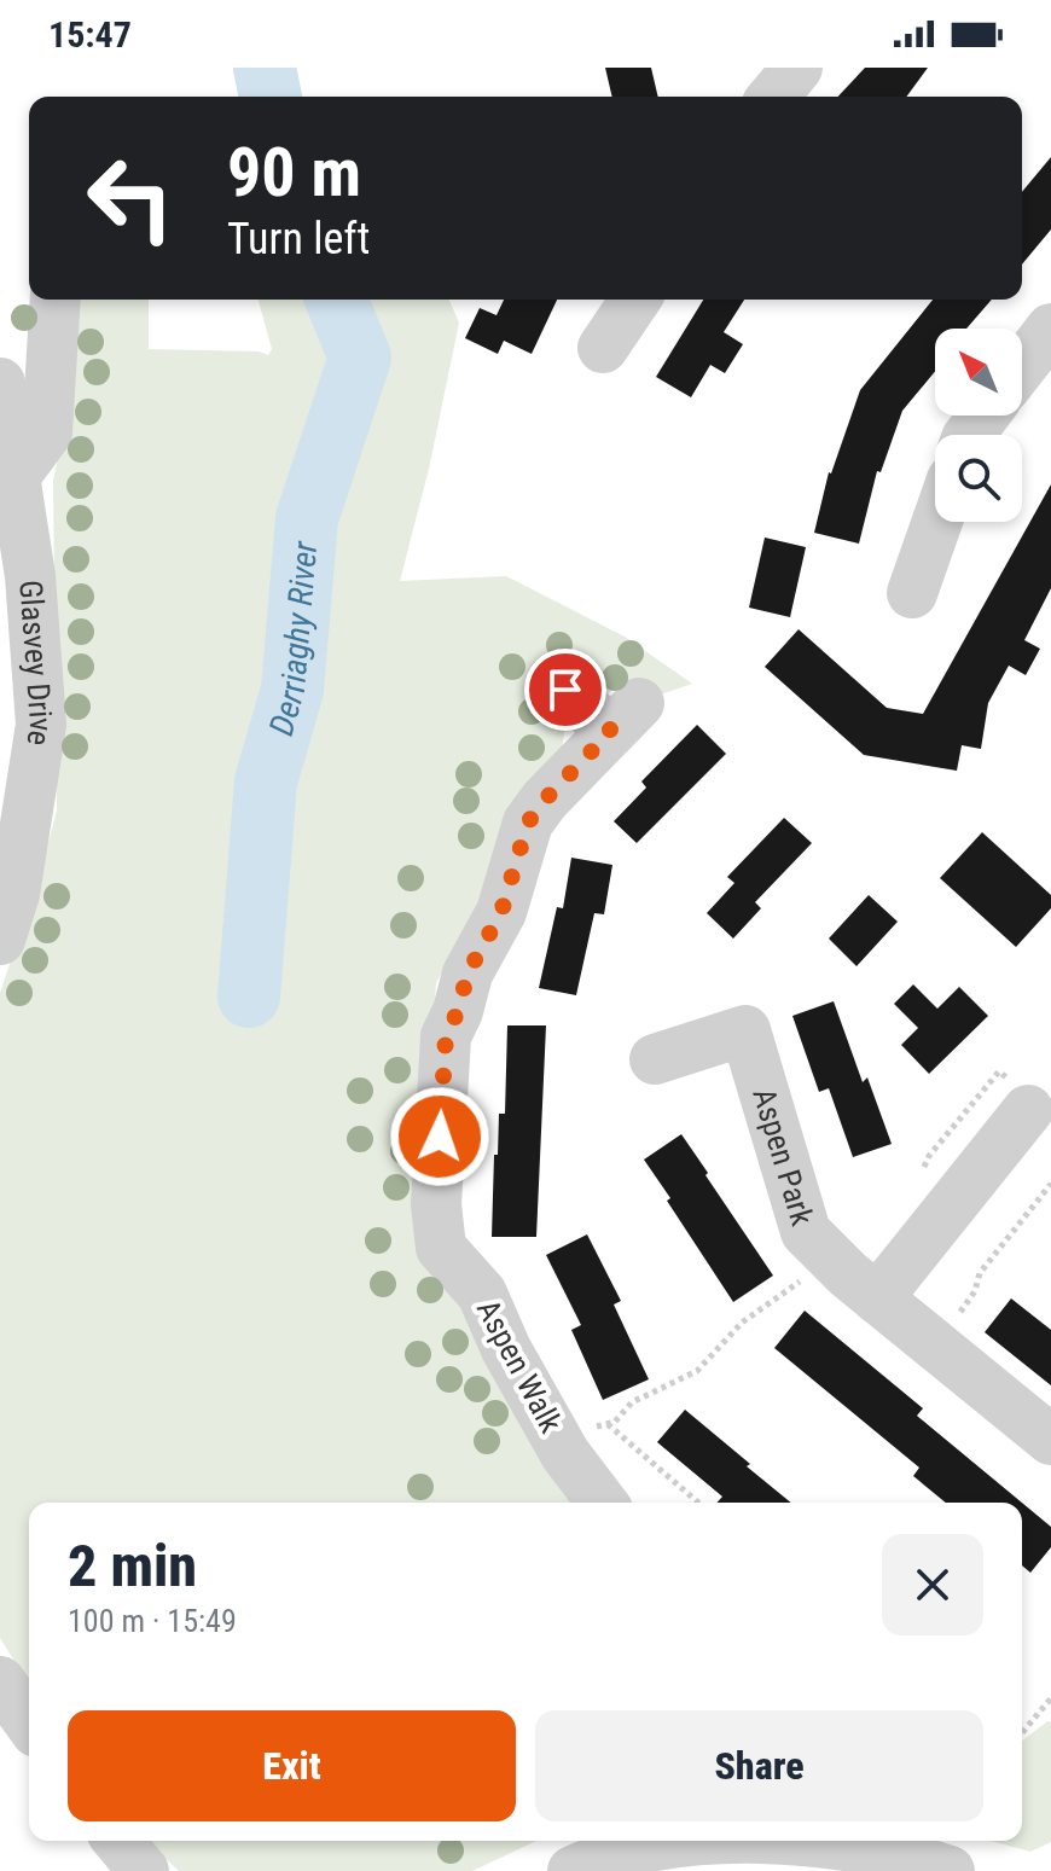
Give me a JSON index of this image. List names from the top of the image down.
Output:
{
  "streets": {
    "street": ["Glasvey Drive", "Aspen Park", "Aspen Walk"]
  },
  "water": ["Derriaghy River"],
  "north": "top left",
  "page": {
    "status": "15:47",
    "turn": ["90 m", "Turn left"],
    "heading": ["2 min", "100 m · 15:49"],
    "buttons": ["Exit", "Share"]
  }
}
